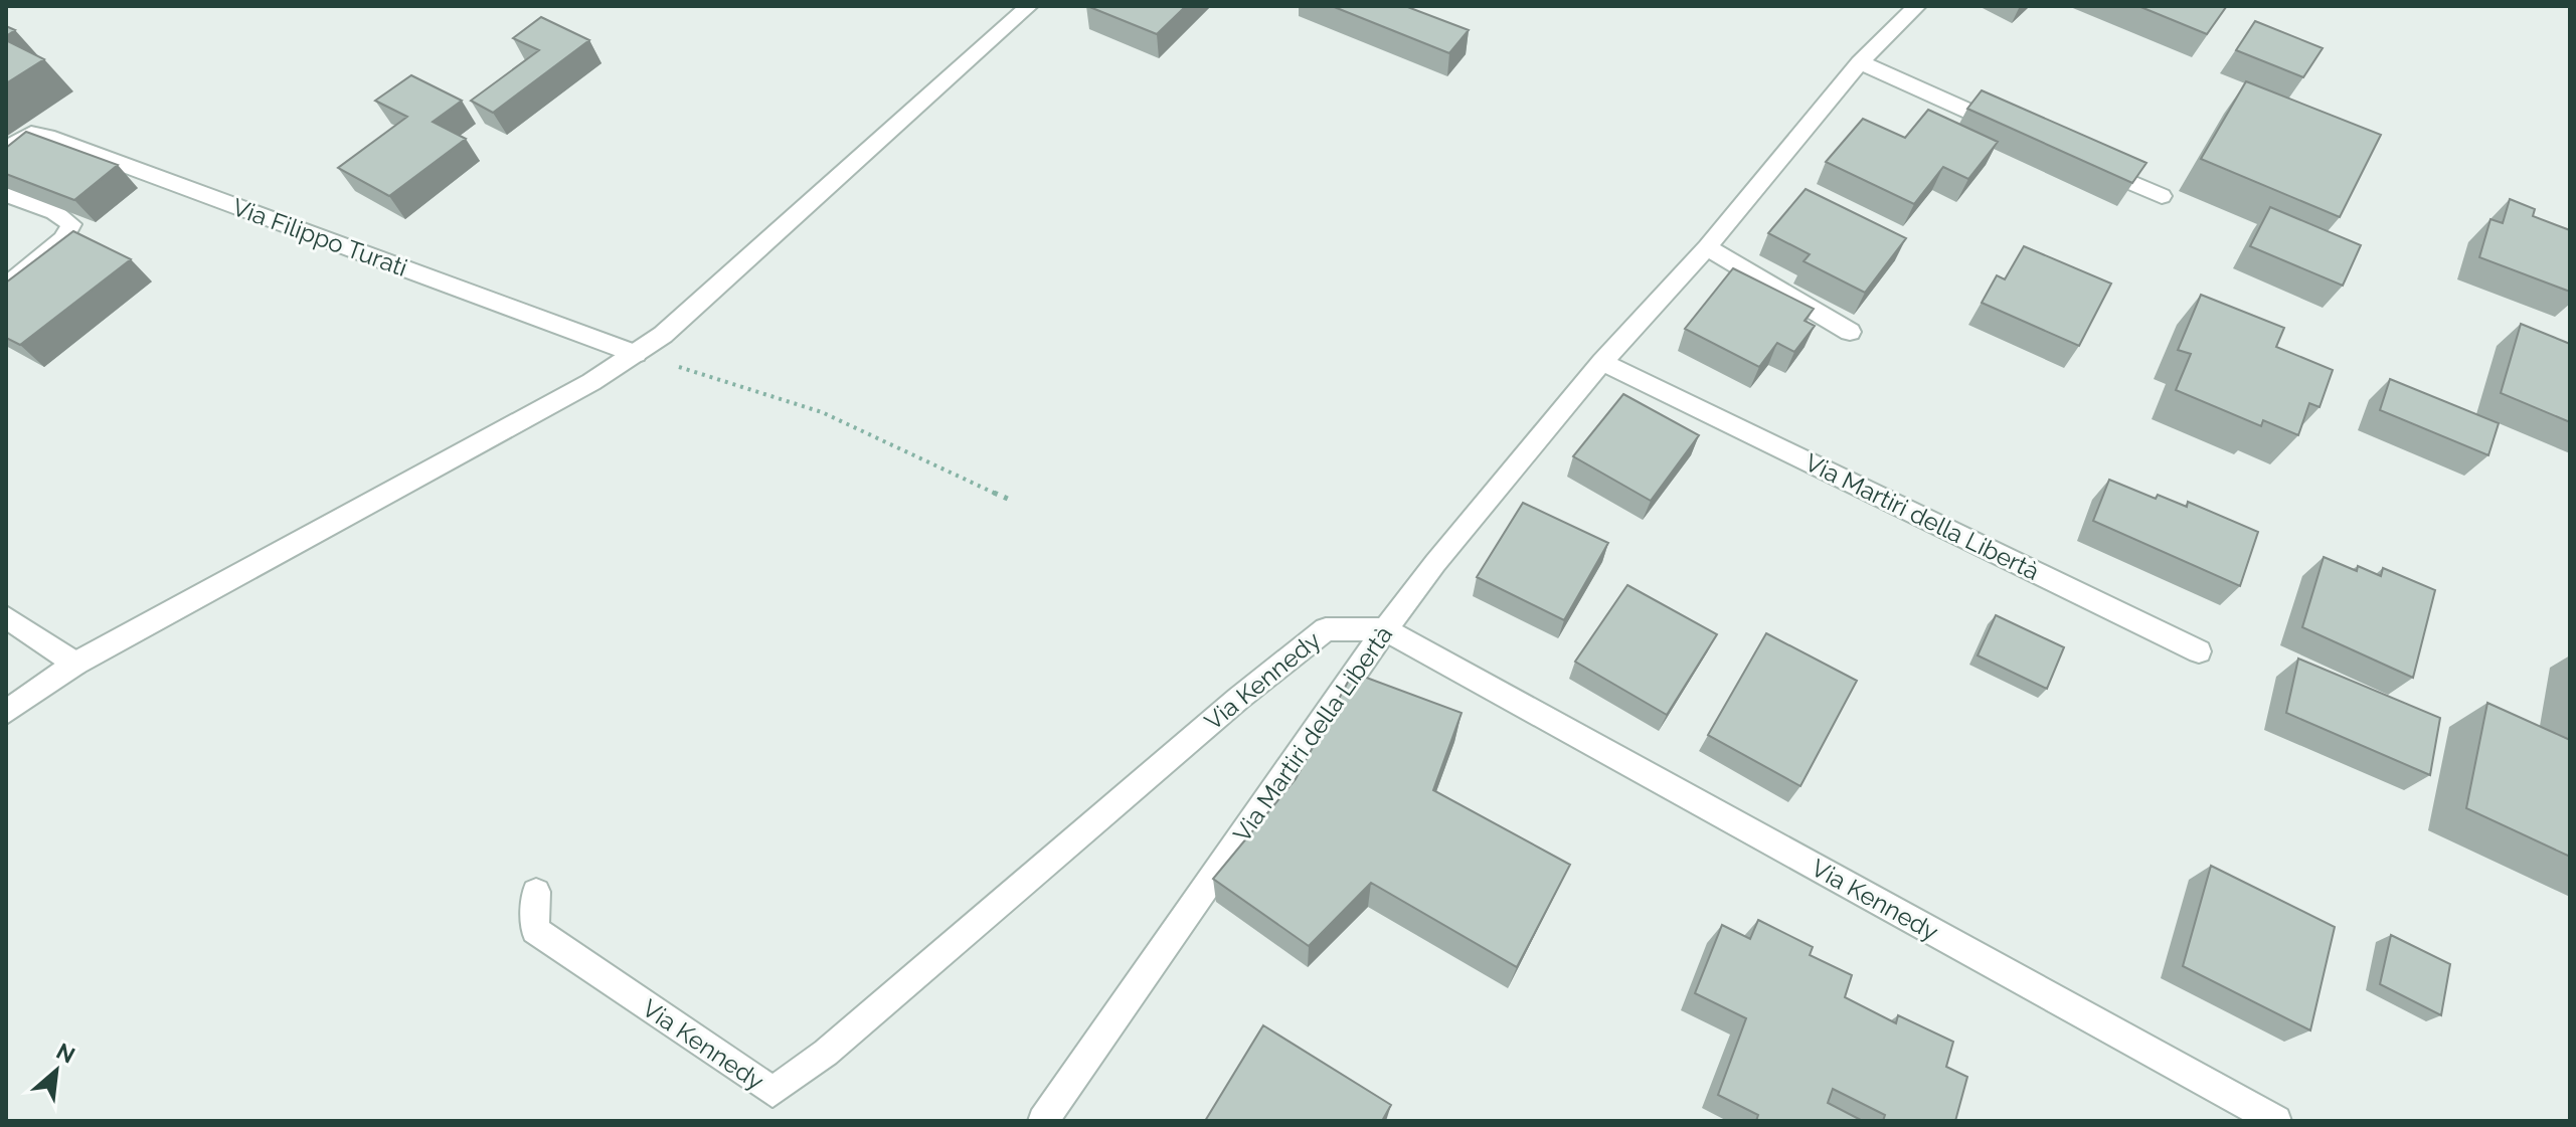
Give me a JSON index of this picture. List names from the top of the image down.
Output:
{
  "streets": {
    "street": ["Via Filippo Turati", "Via Martiri della Libertà", "Via Kennedy"]
  },
  "crossings": [
    ["Via Martiri della Libertà", "Via Kennedy"]
  ],
  "north": "top right"
}
